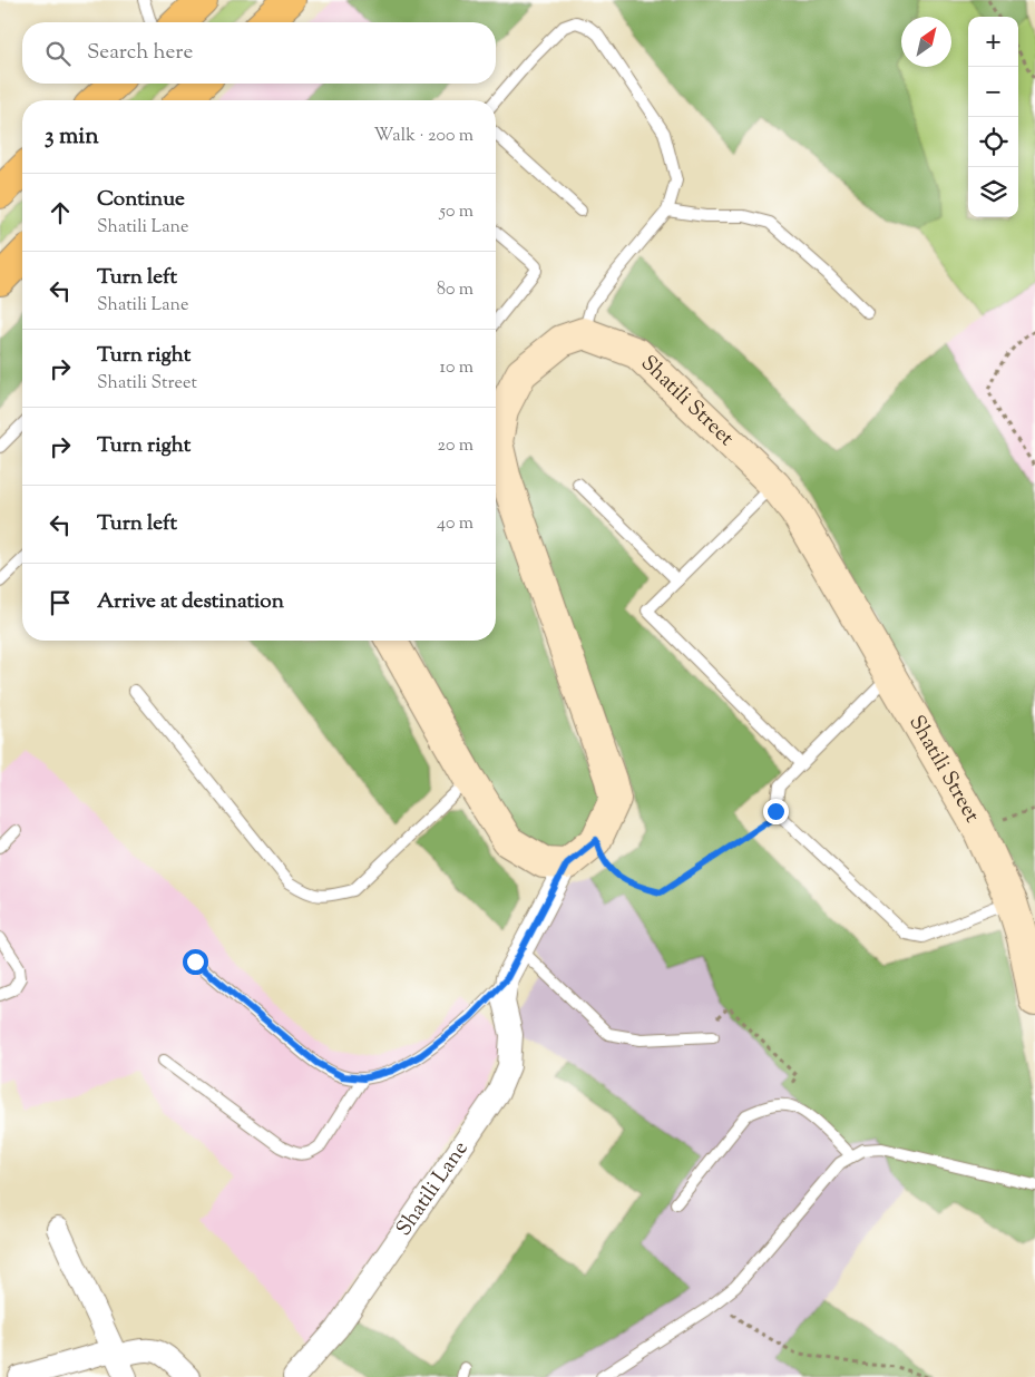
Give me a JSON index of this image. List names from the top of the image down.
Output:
{
  "streets": {
    "street": ["Shatili Street", "Shatili Lane"]
  },
  "north": "top right",
  "page": {
    "map_buttons": ["+", "−"],
    "search": "Search here",
    "heading": ["3 min", "Walk · 200 m"],
    "list": [
      ["Continue", "Shatili Lane", "50 m"],
      ["Turn left", "Shatili Lane", "80 m"],
      ["Turn right", "Shatili Street", "10 m"],
      ["Turn right", "20 m"],
      ["Turn left", "40 m"],
      "Arrive at destination"
    ]
  }
}
